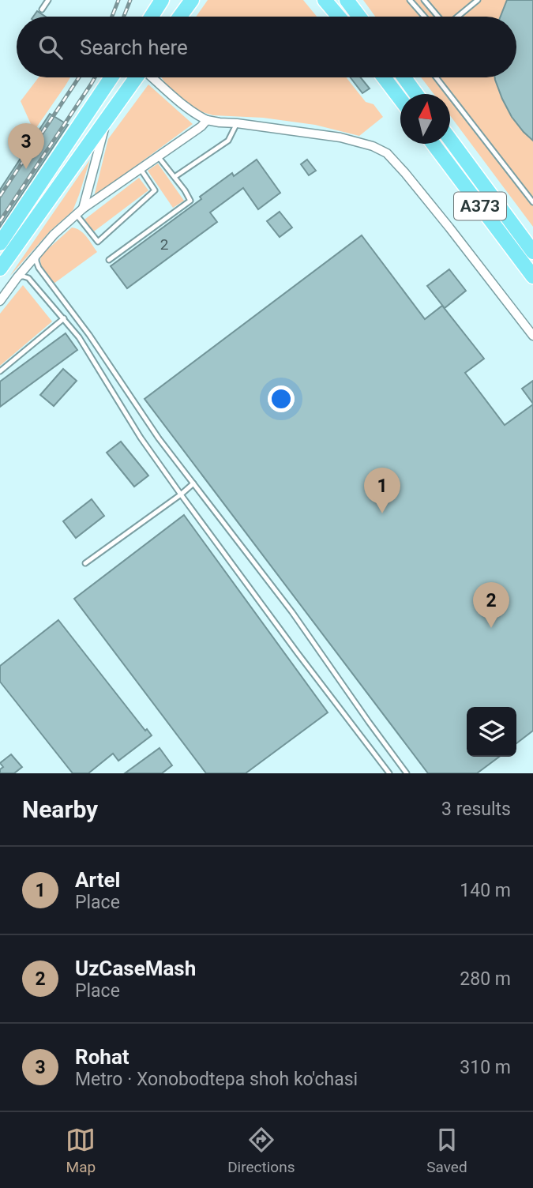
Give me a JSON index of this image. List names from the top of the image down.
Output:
{
  "streets": {
    "highway": ["A373"]
  },
  "house_numbers": ["2"],
  "north": "top",
  "page": {
    "search": "Search here",
    "pins": ["3", "1", "2"],
    "heading": ["Nearby", "3 results"],
    "list": [
      {
        "mark": "1",
        "name": "Artel",
        "note": "Place",
        "value": "140 m"
      },
      {
        "mark": "2",
        "name": "UzCaseMash",
        "note": "Place",
        "value": "280 m"
      },
      {
        "mark": "3",
        "name": "Rohat",
        "note": "Metro · Xonobodtepa shoh ko'chasi",
        "value": "310 m"
      }
    ],
    "nav": ["Map", "Directions", "Saved"]
  }
}
